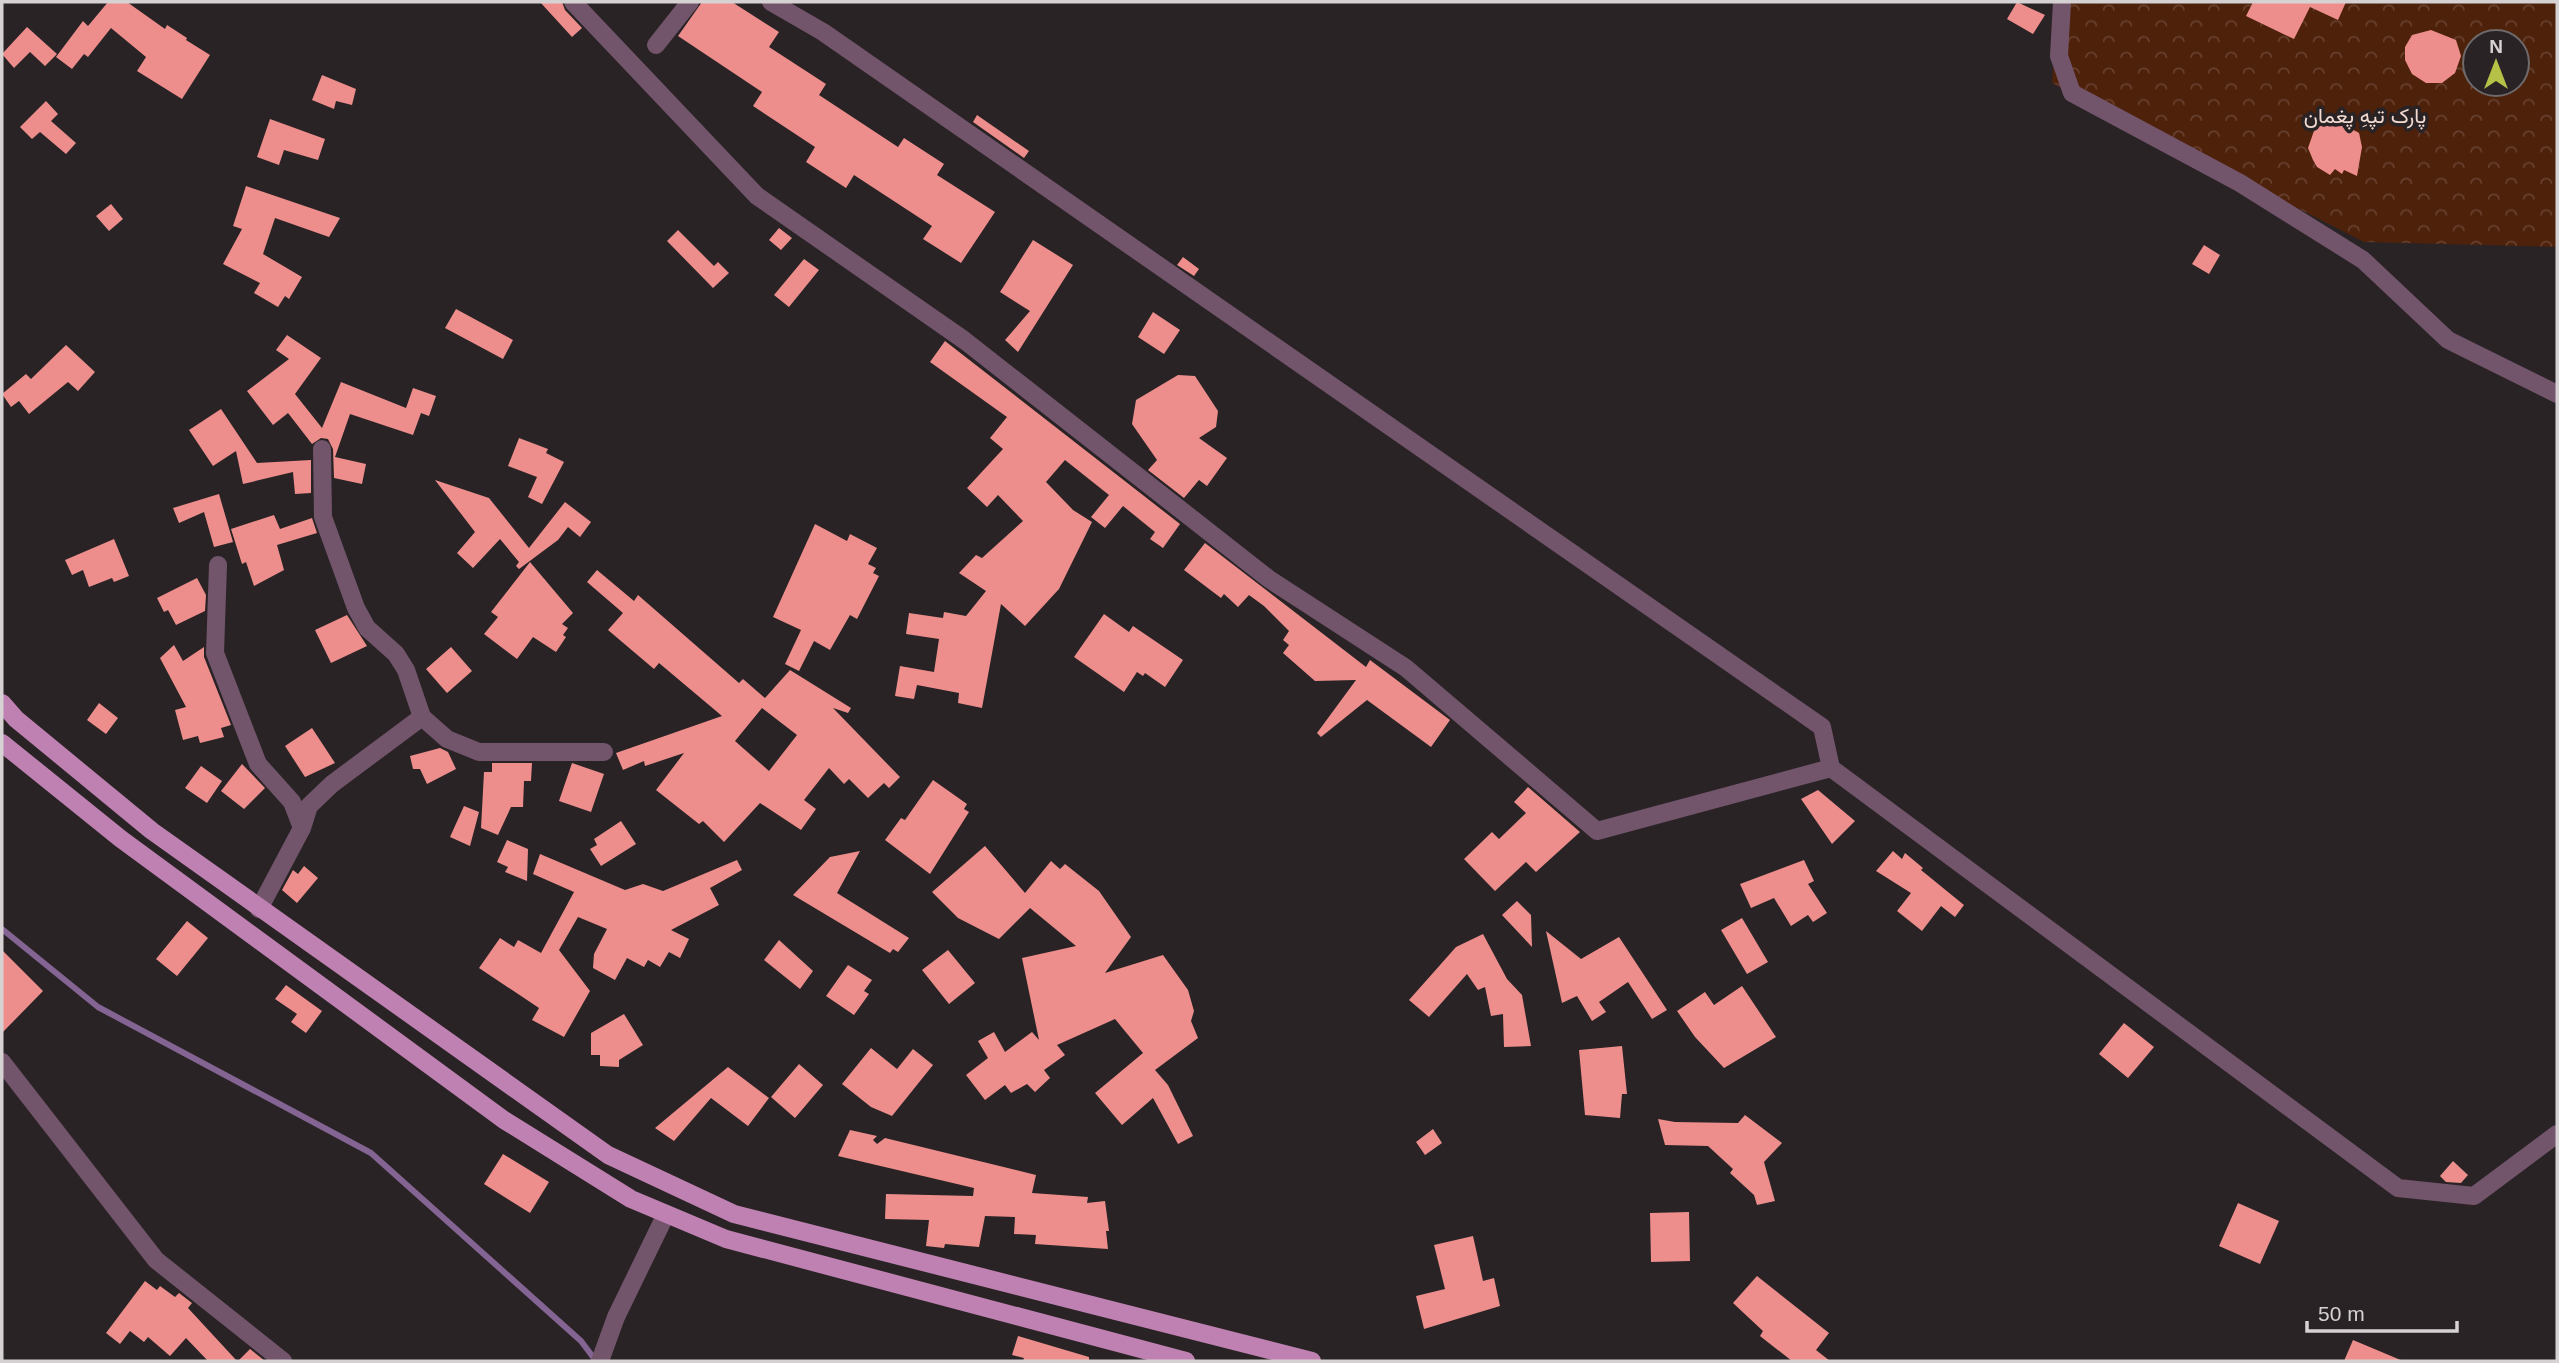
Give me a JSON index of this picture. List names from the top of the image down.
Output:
{
  "parks": ["پارک تپهِ پغمان"],
  "scale_bar": "50 m",
  "north": "top"
}
